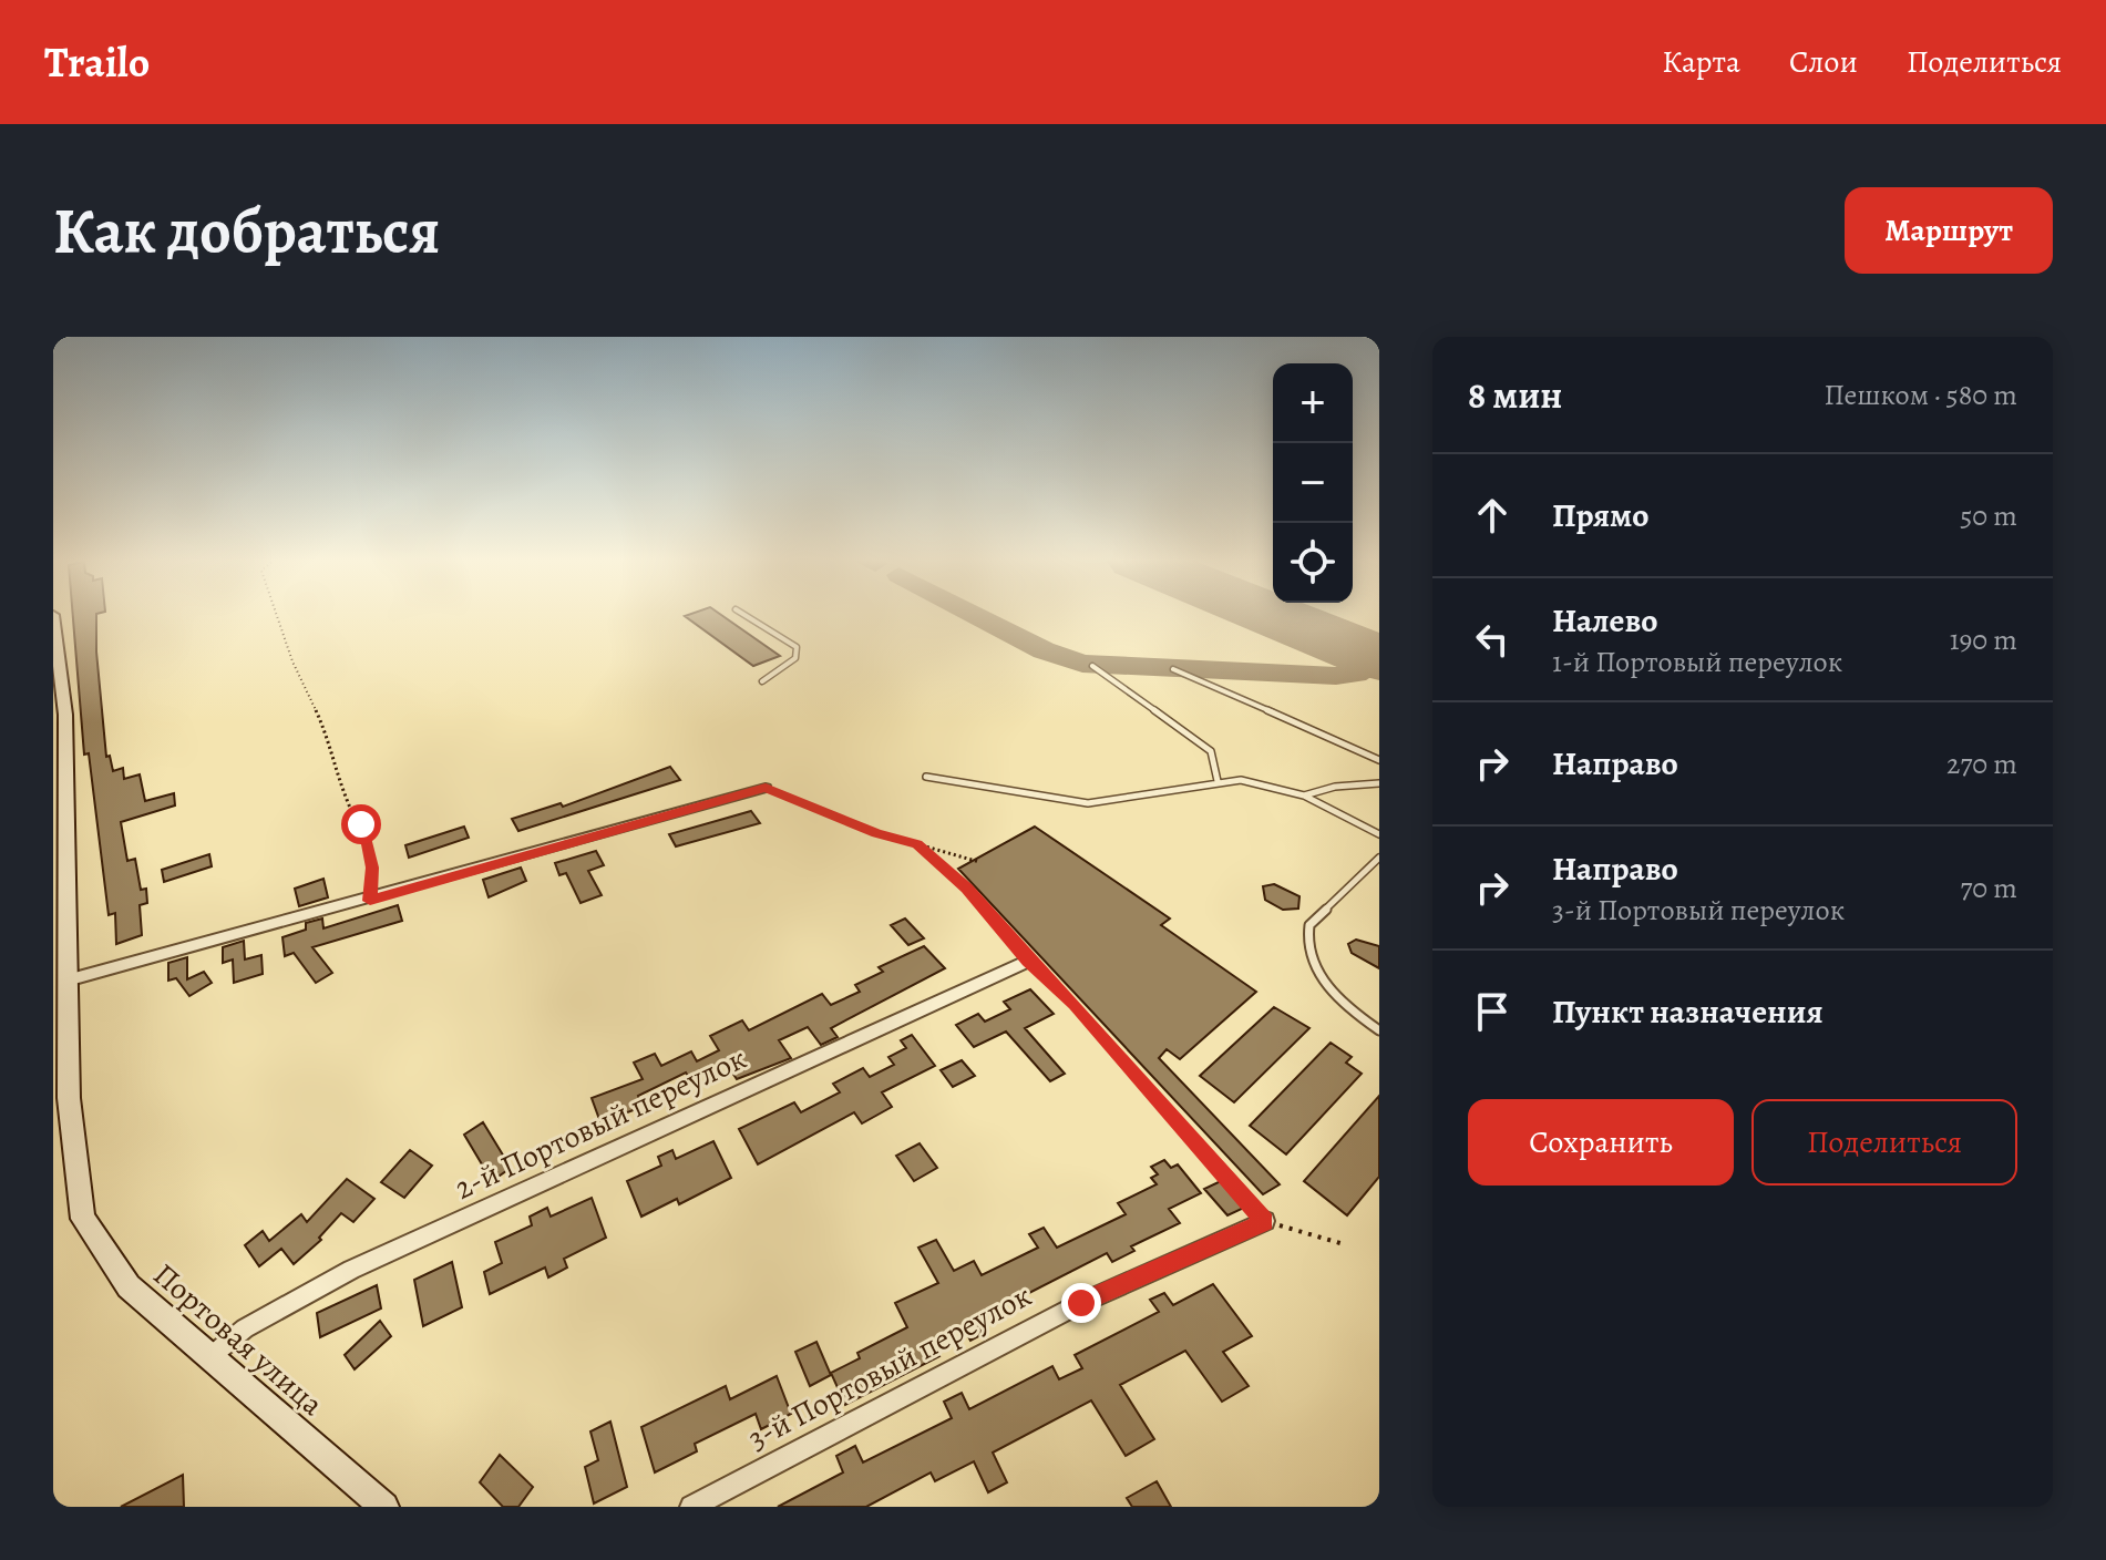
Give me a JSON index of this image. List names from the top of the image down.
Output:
{
  "streets": {
    "street": ["2-й Портовый переулок", "Портовая улица", "3-й Портовый переулок"]
  },
  "crossings": [
    ["2-й Портовый переулок", "Портовая улица"]
  ],
  "page": {
    "header": "Trailo",
    "nav": ["Карта", "Слои", "Поделиться"],
    "buttons": [
      "Маршрут",
      ["Сохранить", "Поделиться"]
    ],
    "title": "Как добраться",
    "heading": ["8 мин", "Пешком · 580 m"],
    "map_buttons": ["+", "−"],
    "list": [
      ["Прямо", "50 m"],
      ["Налево", "1-й Портовый переулок", "190 m"],
      ["Направо", "270 m"],
      ["Направо", "3-й Портовый переулок", "70 m"],
      "Пункт назначения"
    ]
  }
}
